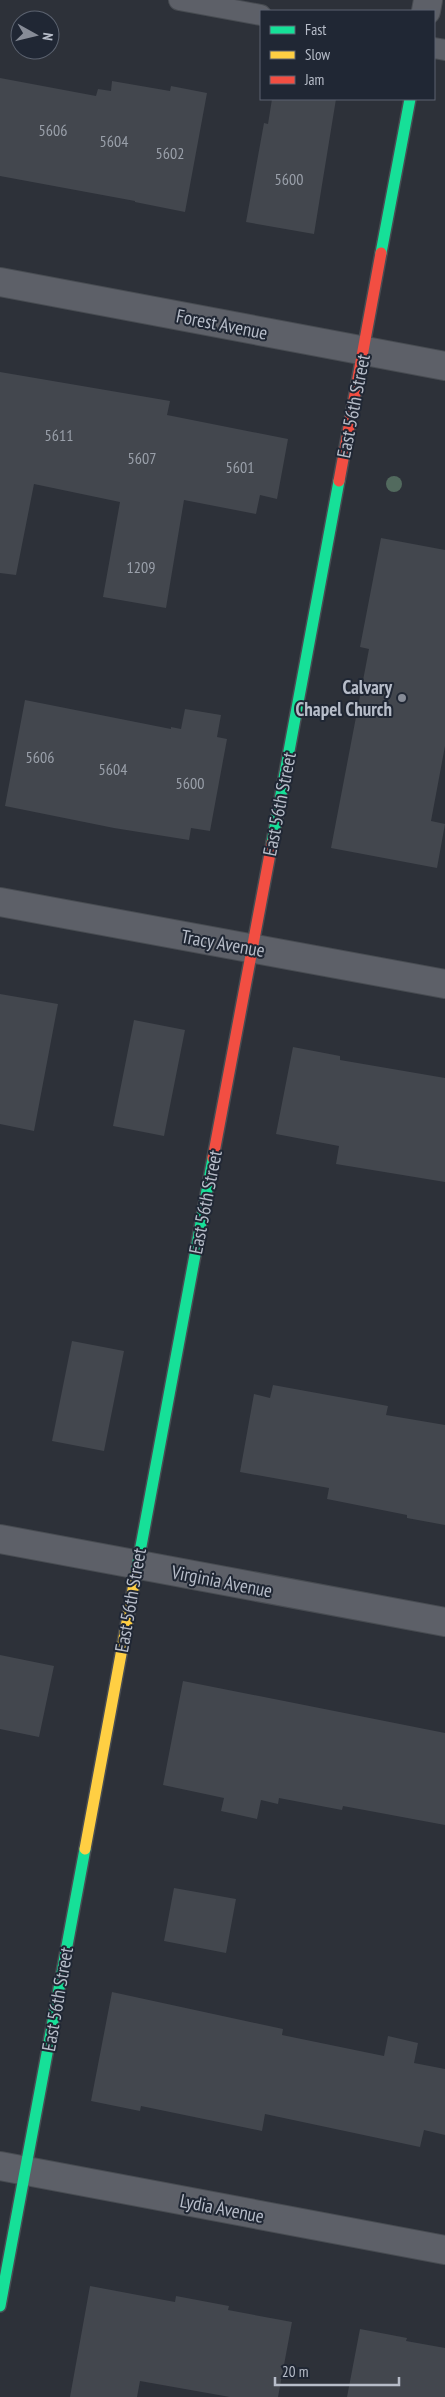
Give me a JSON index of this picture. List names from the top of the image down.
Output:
{
  "streets": {
    "street": [
      "Forest Avenue",
      "East 56th Street",
      "Tracy Avenue",
      "Virginia Avenue",
      "Lydia Avenue"
    ]
  },
  "crossings": [
    ["Forest Avenue", "East 56th Street"],
    ["East 56th Street", "Tracy Avenue"],
    ["East 56th Street", "Virginia Avenue"],
    ["East 56th Street", "Lydia Avenue"]
  ],
  "places": ["Calvary Chapel Church"],
  "house_numbers": [
    "5606",
    "5604",
    "5602",
    "5600",
    "5611",
    "5607",
    "5601",
    "1209",
    "5606",
    "5604",
    "5600"
  ],
  "legend": ["Fast", "Slow", "Jam"],
  "scale_bar": "20 m",
  "north": "right"
}
